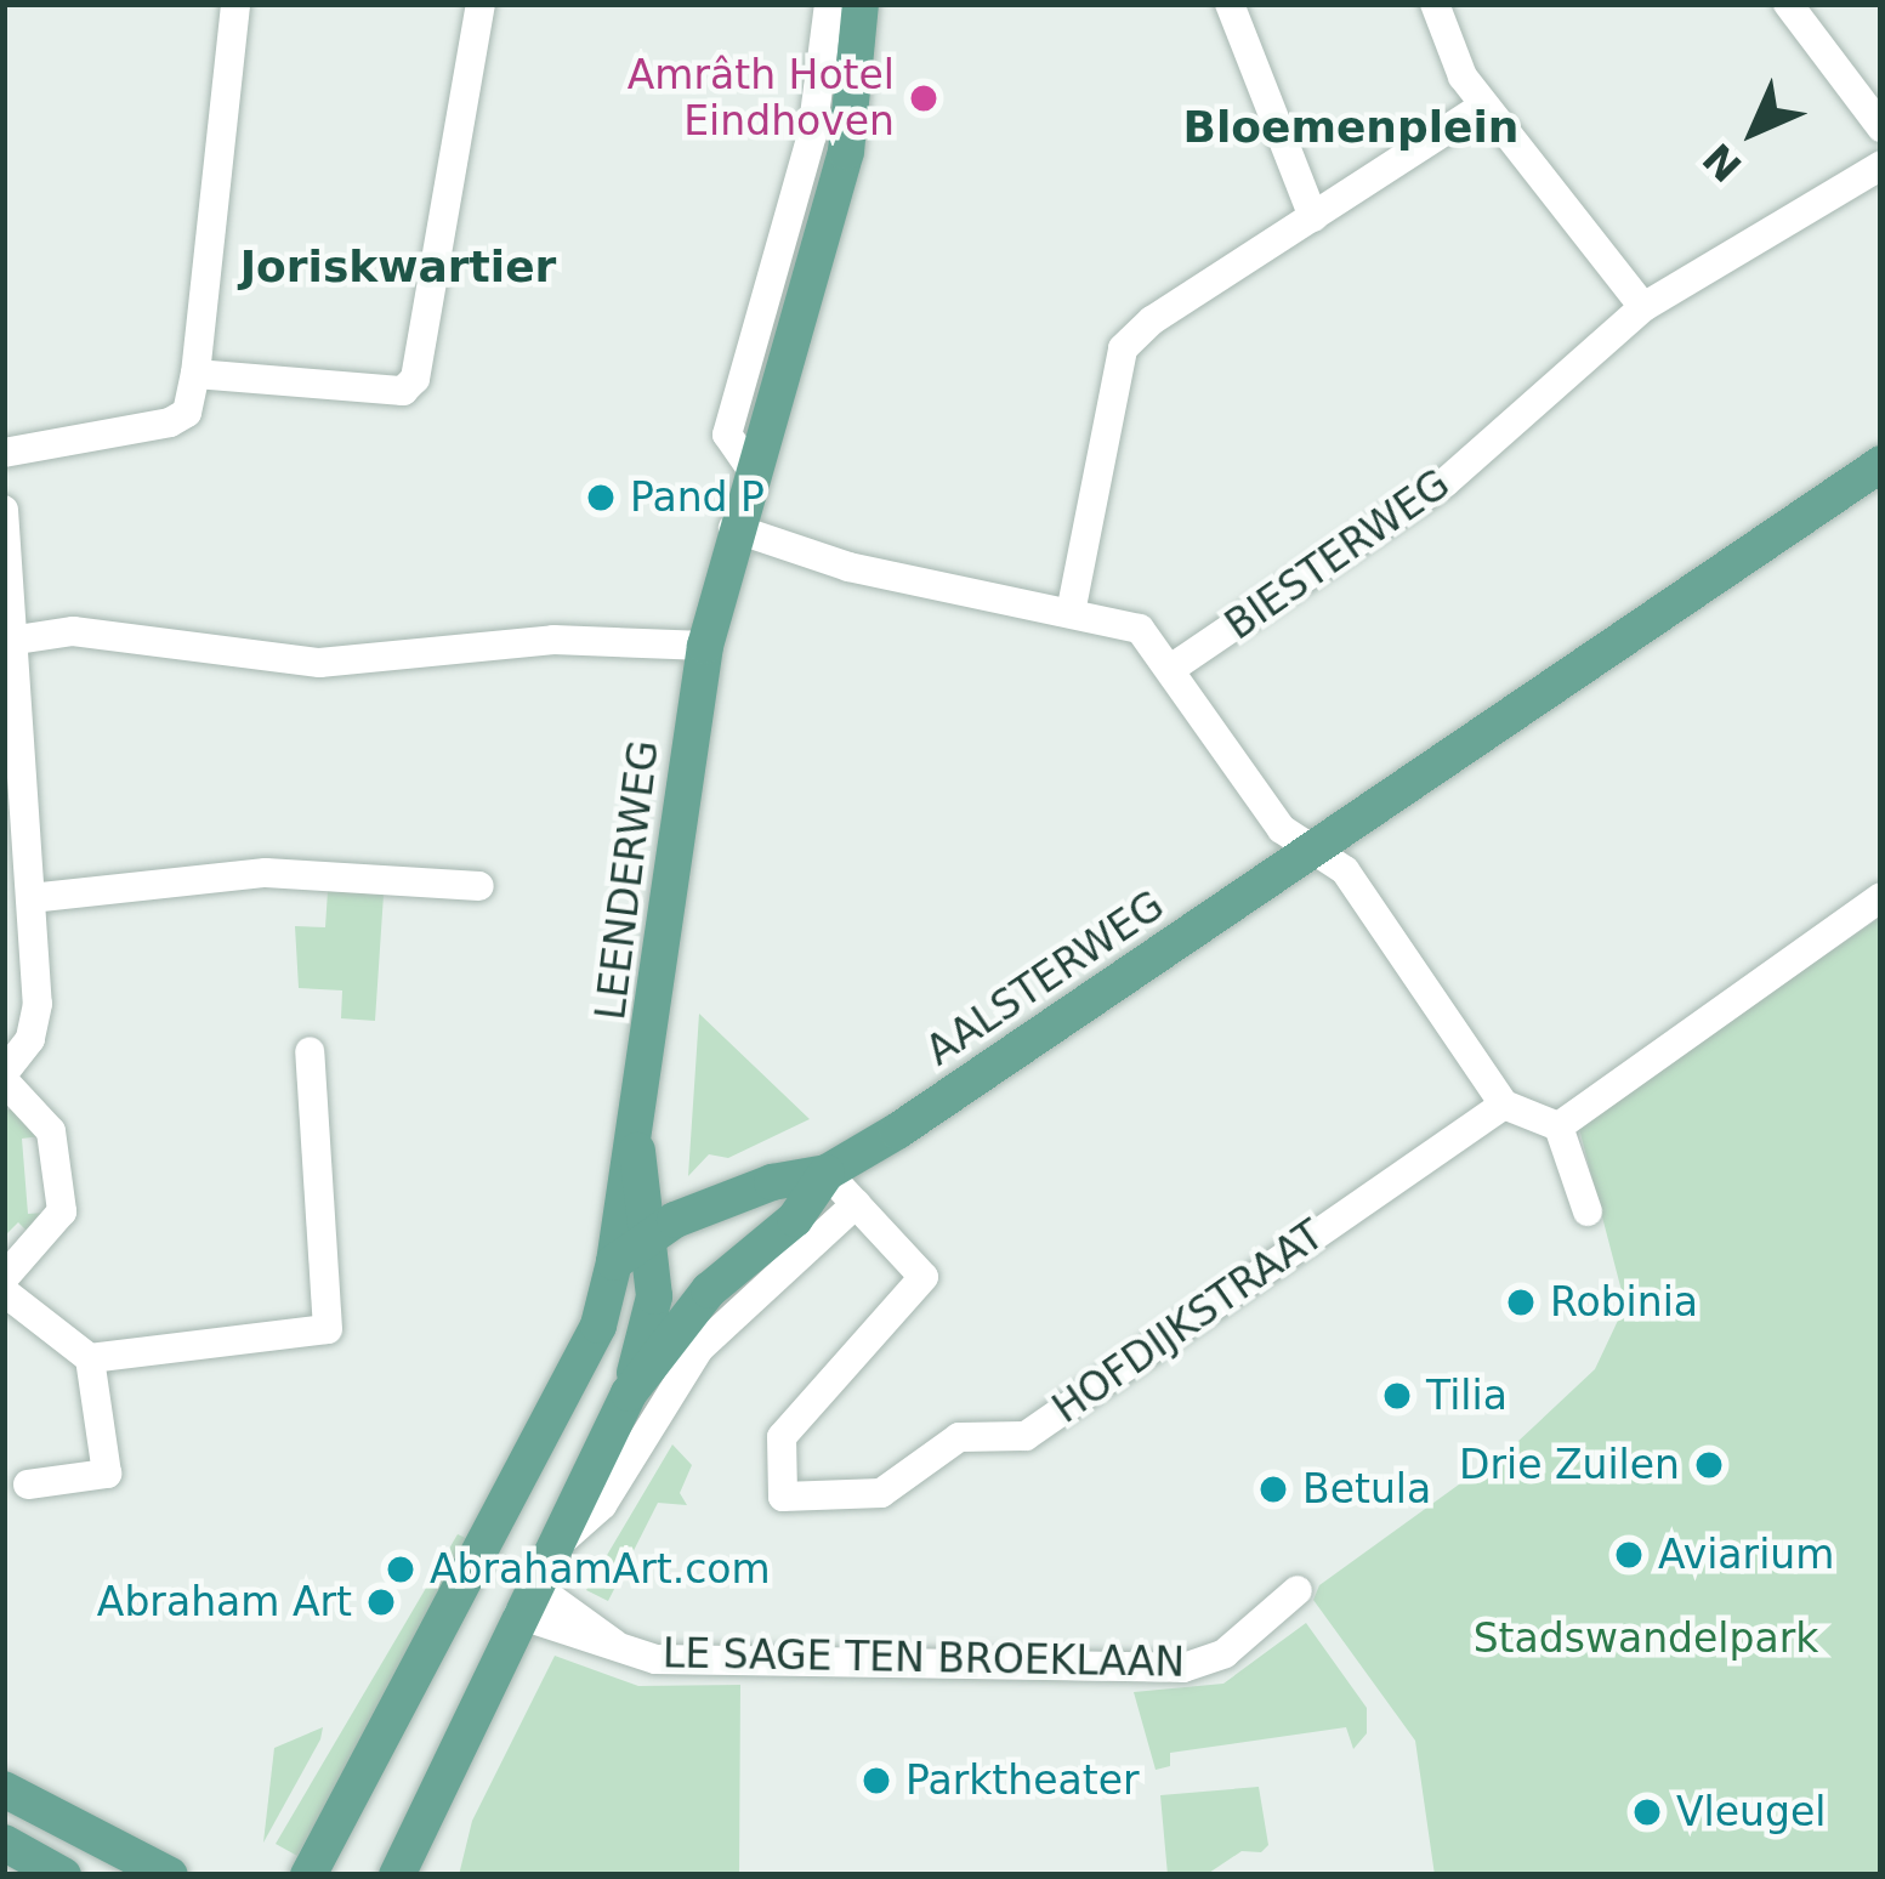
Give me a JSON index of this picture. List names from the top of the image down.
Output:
{
  "streets": {
    "main road": ["LEENDERWEG", "AALSTERWEG"],
    "street": ["BIESTERWEG", "HOFDIJKSTRAAT", "LE SAGE TEN BROEKLAAN"]
  },
  "crossings": [
    ["LEENDERWEG", "AALSTERWEG"]
  ],
  "districts": ["Bloemenplein", "Joriskwartier"],
  "parks": ["Stadswandelpark"],
  "places": [
    "Amrâth Hotel Eindhoven",
    "Pand P",
    "Robinia",
    "Tilia",
    "Drie Zuilen",
    "Betula",
    "Aviarium",
    "AbrahamArt.com",
    "Abraham Art",
    "Parktheater",
    "Vleugel"
  ],
  "north": "bottom left"
}
